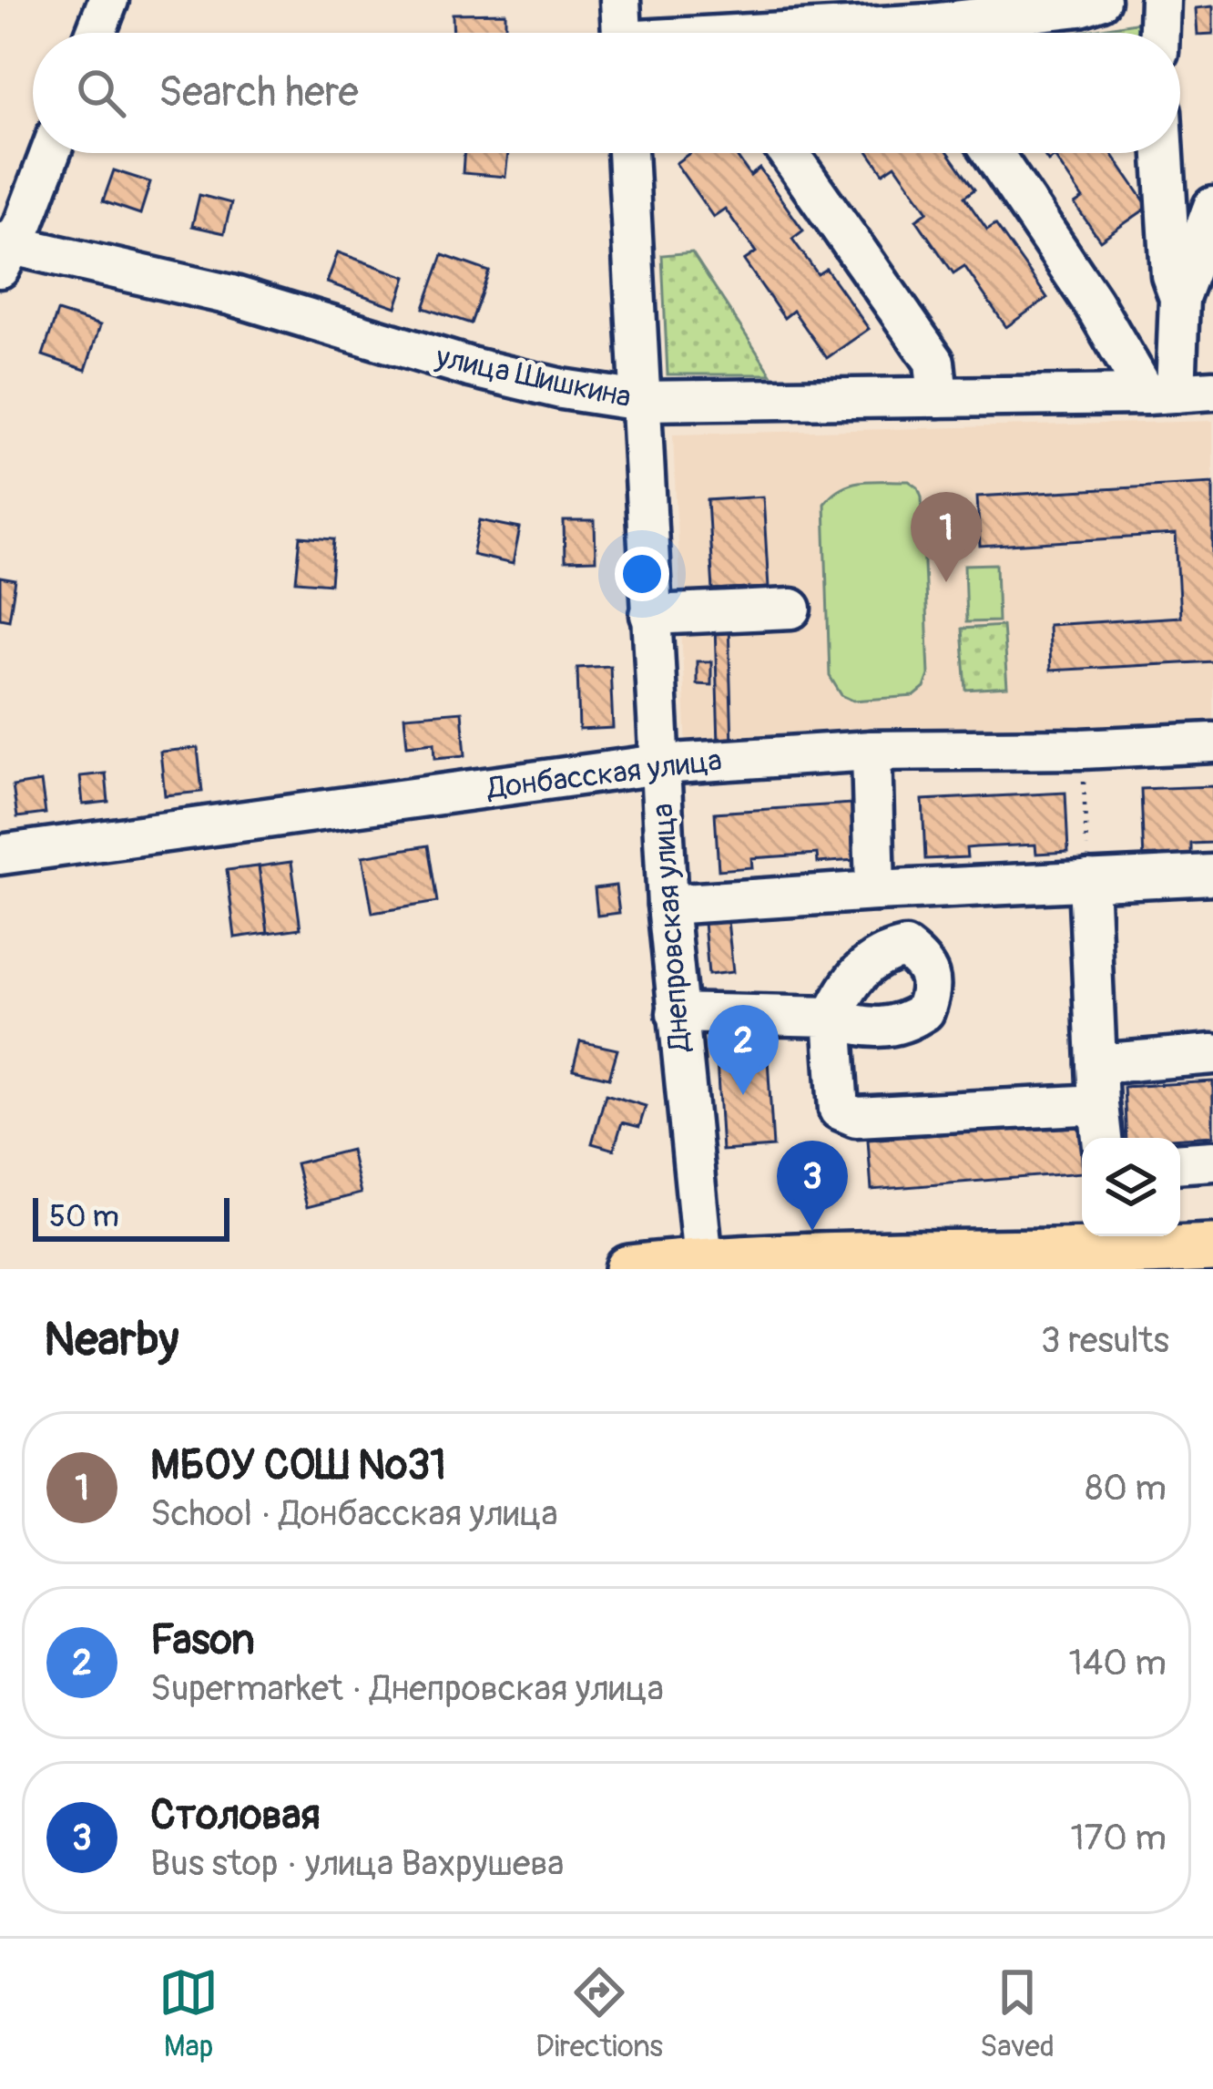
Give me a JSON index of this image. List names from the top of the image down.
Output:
{
  "streets": {
    "street": ["улица Шишкина", "Донбасская улица", "Днепровская улица"]
  },
  "crossings": [
    ["улица Шишкина", "Днепровская улица"],
    ["Донбасская улица", "Днепровская улица"]
  ],
  "scale_bar": "50 m",
  "page": {
    "search": "Search here",
    "pins": ["1", "2", "3"],
    "scale": "50 m",
    "heading": ["Nearby", "3 results"],
    "list": [
      {
        "mark": "1",
        "name": "МБОУ СОШ №31",
        "note": "School · Донбасская улица",
        "value": "80 m"
      },
      {
        "mark": "2",
        "name": "Fason",
        "note": "Supermarket · Днепровская улица",
        "value": "140 m"
      },
      {
        "mark": "3",
        "name": "Столовая",
        "note": "Bus stop · улица Вахрушева",
        "value": "170 m"
      }
    ],
    "nav": ["Map", "Directions", "Saved"]
  }
}
